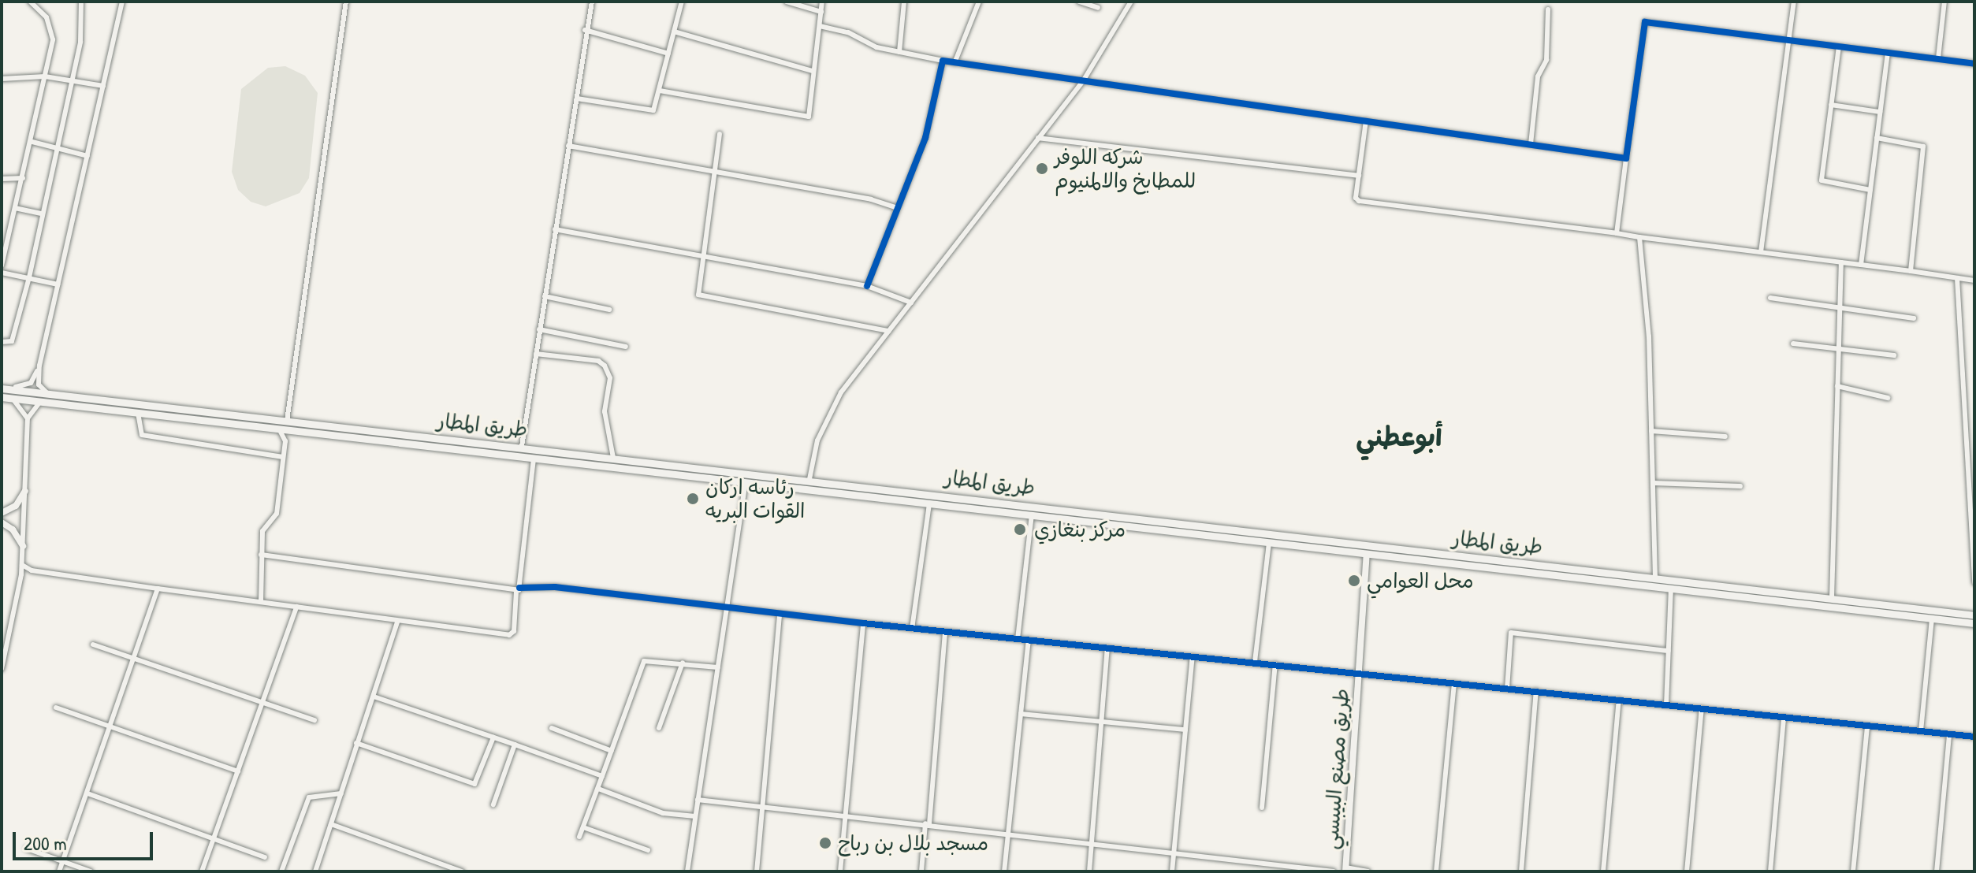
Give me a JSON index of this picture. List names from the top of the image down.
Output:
{
  "streets": {
    "highway": ["طريق المطار"],
    "main road": ["طريق مصنع البيبسي"]
  },
  "crossings": [
    ["طريق المطار", "طريق مصنع البيبسي"]
  ],
  "districts": ["أبوعطني"],
  "places": [
    "شركه اللوفر للمطابخ والالمنيوم",
    "رئاسه اركان القوات البريه",
    "مركز بنغازي",
    "محل العوامي",
    "مسجد بلال بن رباح"
  ],
  "scale_bar": "200 m"
}
